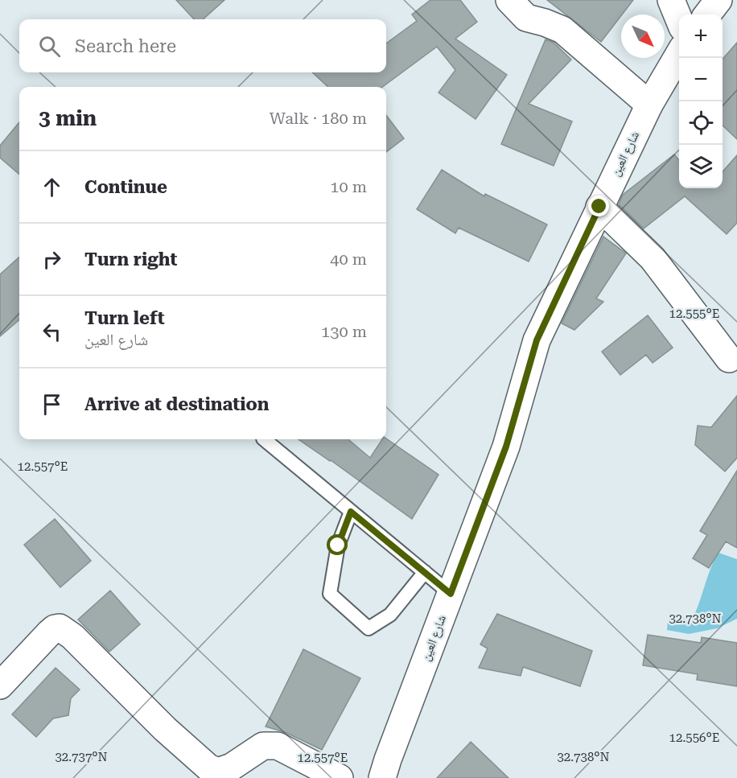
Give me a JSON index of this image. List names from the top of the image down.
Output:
{
  "streets": {
    "street": ["شارع العين"]
  },
  "north": "bottom right",
  "page": {
    "map_buttons": ["+", "−"],
    "search": "Search here",
    "heading": ["3 min", "Walk · 180 m"],
    "list": [
      ["Continue", "10 m"],
      ["Turn right", "40 m"],
      ["Turn left", "شارع العين", "130 m"],
      "Arrive at destination"
    ]
  },
  "coordinates": [
    "12.555°E",
    "12.557°E",
    "32.738°N",
    "12.556°E",
    "32.737°N"
  ]
}
